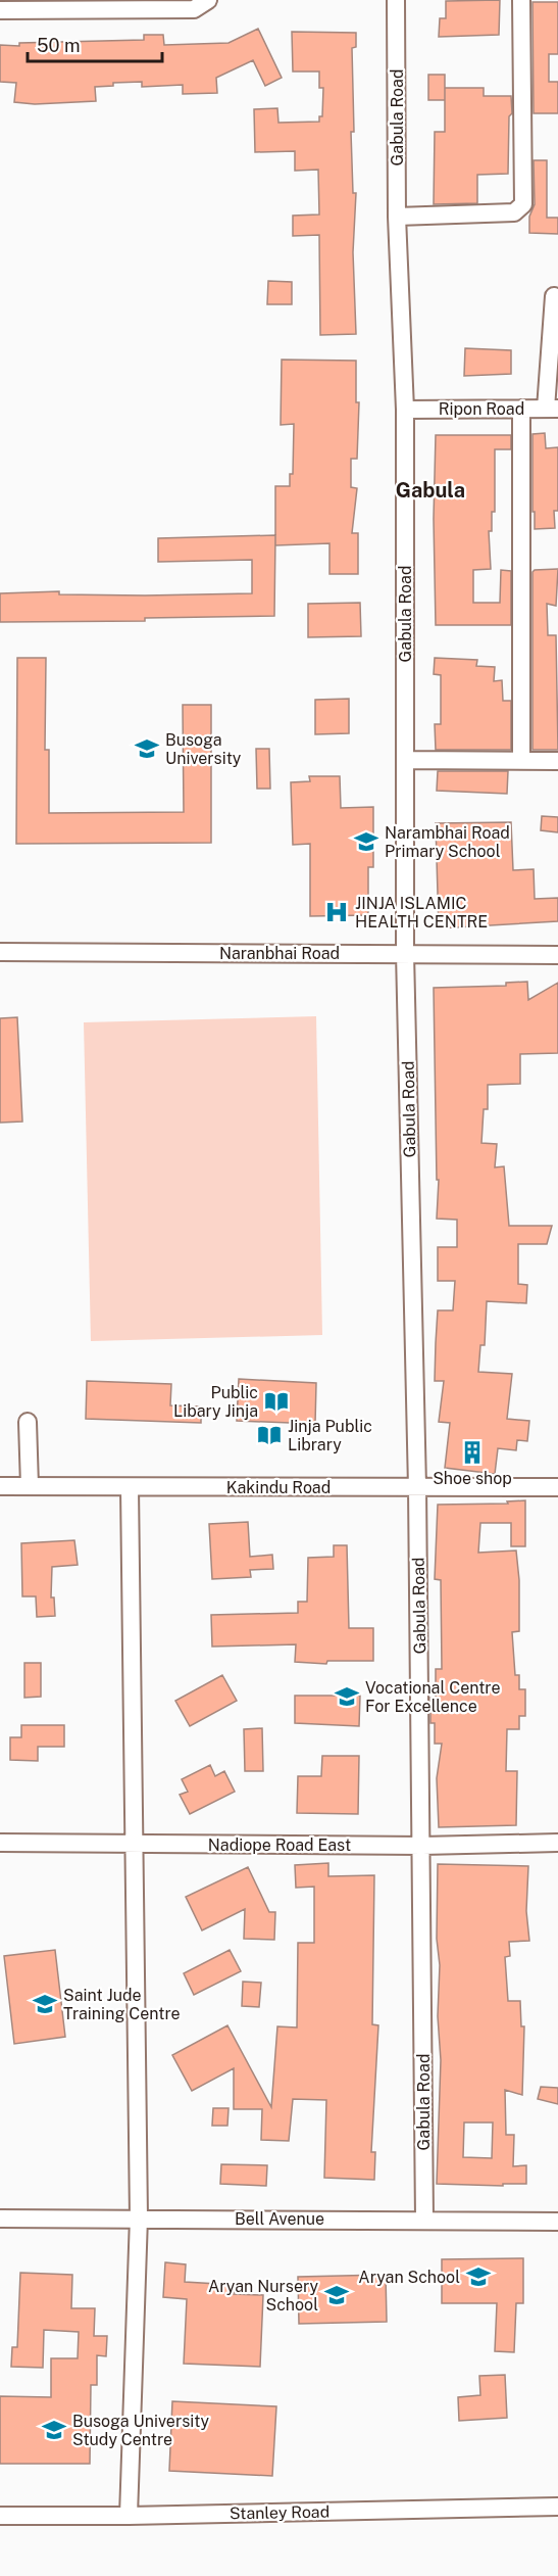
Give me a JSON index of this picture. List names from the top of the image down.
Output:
{
  "streets": {
    "street": [
      "Gabula Road",
      "Ripon Road",
      "Naranbhai Road",
      "Kakindu Road",
      "Nadiope Road East",
      "Bell Avenue",
      "Stanley Road"
    ]
  },
  "crossings": [
    ["Gabula Road", "Ripon Road"],
    ["Gabula Road", "Naranbhai Road"],
    ["Gabula Road", "Kakindu Road"],
    ["Gabula Road", "Nadiope Road East"],
    ["Gabula Road", "Bell Avenue"]
  ],
  "districts": ["Gabula"],
  "places": {
    "school or university": [
      "Busoga University",
      "Narambhai Road Primary School",
      "Vocational Centre For Excellence",
      "Saint Jude Training Centre",
      "Aryan School",
      "Aryan Nursery School",
      "Busoga University Study Centre"
    ],
    "hospital": ["JINJA ISLAMIC HEALTH CENTRE"],
    "library": ["Public Libary Jinja", "Jinja Public Library"],
    "building": ["Shoe shop"]
  },
  "scale_bar": "50 m"
}
